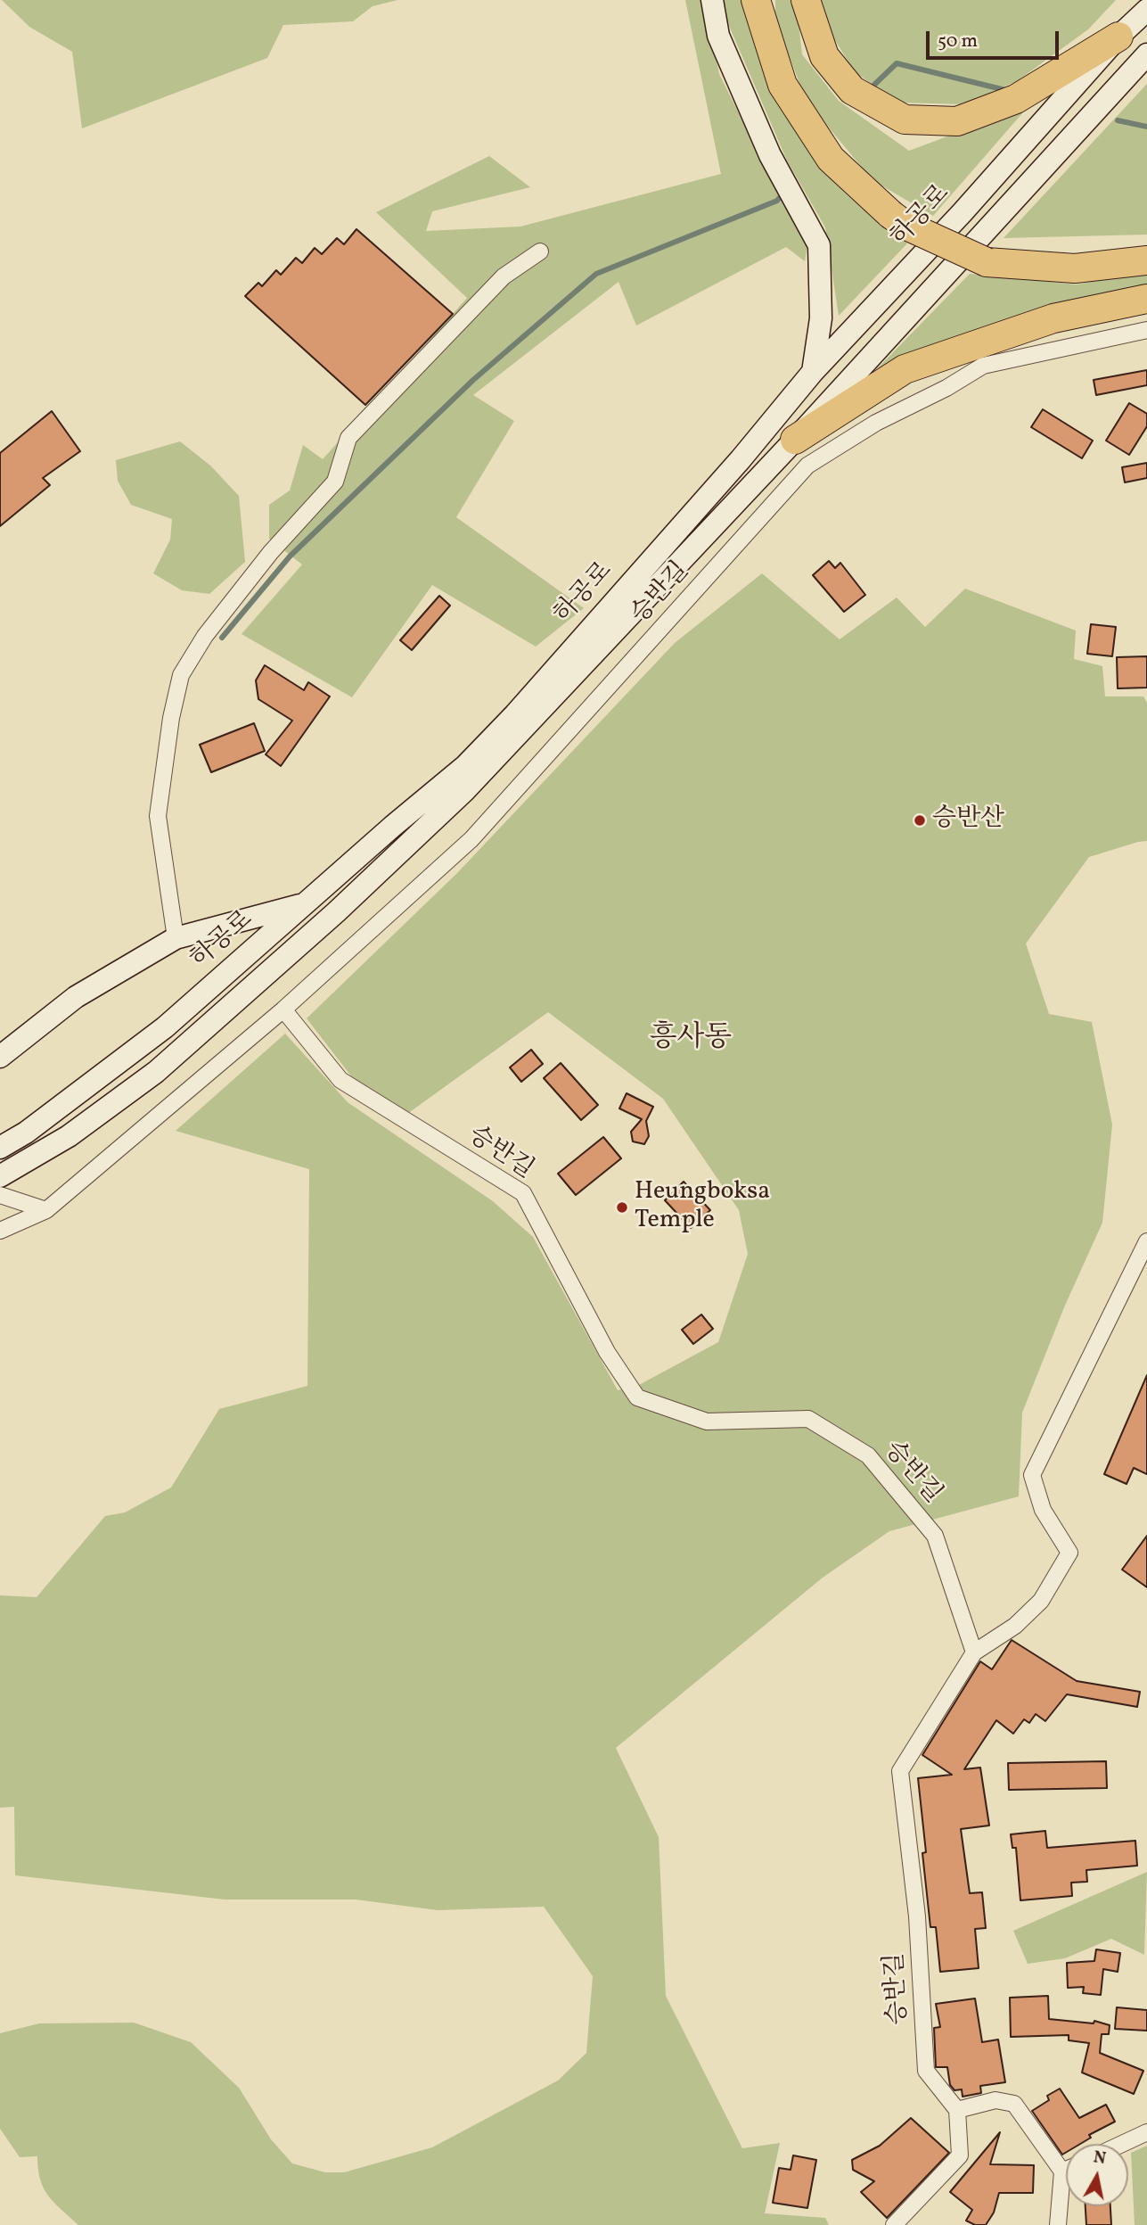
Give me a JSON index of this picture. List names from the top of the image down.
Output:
{
  "streets": {
    "street": ["하공로", "승반길"]
  },
  "districts": ["흥사동"],
  "places": ["승반산", "Heungboksa Temple"],
  "scale_bar": "50 m",
  "north": "top"
}
